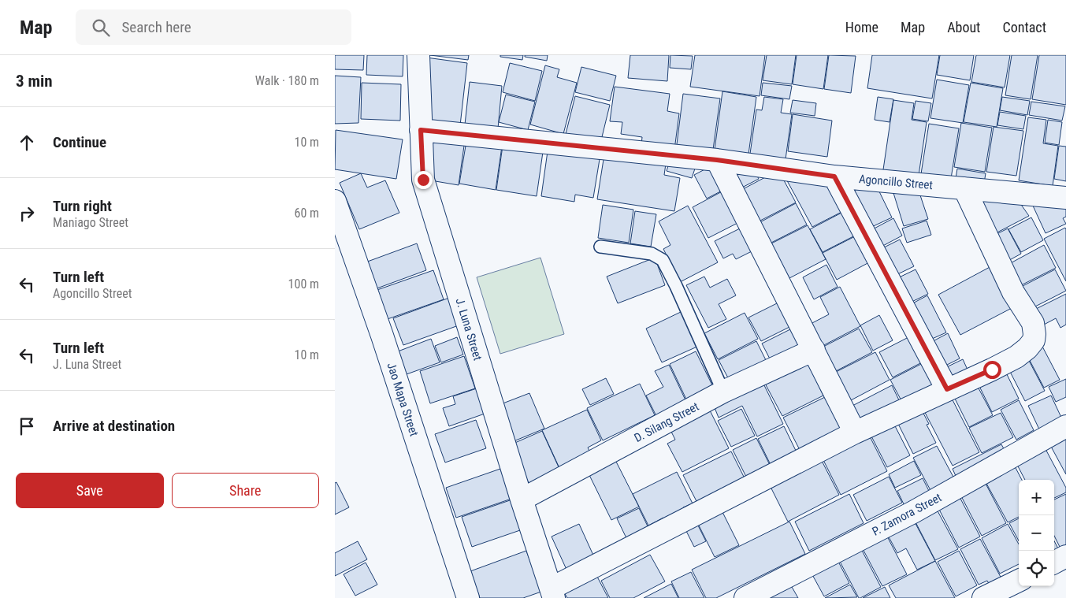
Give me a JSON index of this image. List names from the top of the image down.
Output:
{
  "streets": {
    "street": [
      "Agoncillo Street",
      "J. Luna Street",
      "Jao Mapa Street",
      "D. Silang Street",
      "P. Zamora Street"
    ]
  },
  "crossings": [
    ["Agoncillo Street", "J. Luna Street"],
    ["J. Luna Street", "D. Silang Street"]
  ],
  "page": {
    "header": "Map",
    "search": "Search here",
    "nav": [
      "Home",
      "Map",
      "About",
      "Contact"
    ],
    "heading": ["3 min", "Walk · 180 m"],
    "list": [
      ["Continue", "10 m"],
      ["Turn right", "Maniago Street", "60 m"],
      ["Turn left", "Agoncillo Street", "100 m"],
      ["Turn left", "J. Luna Street", "10 m"],
      "Arrive at destination"
    ],
    "buttons": ["Save", "Share"],
    "map_buttons": ["+", "−"]
  }
}
